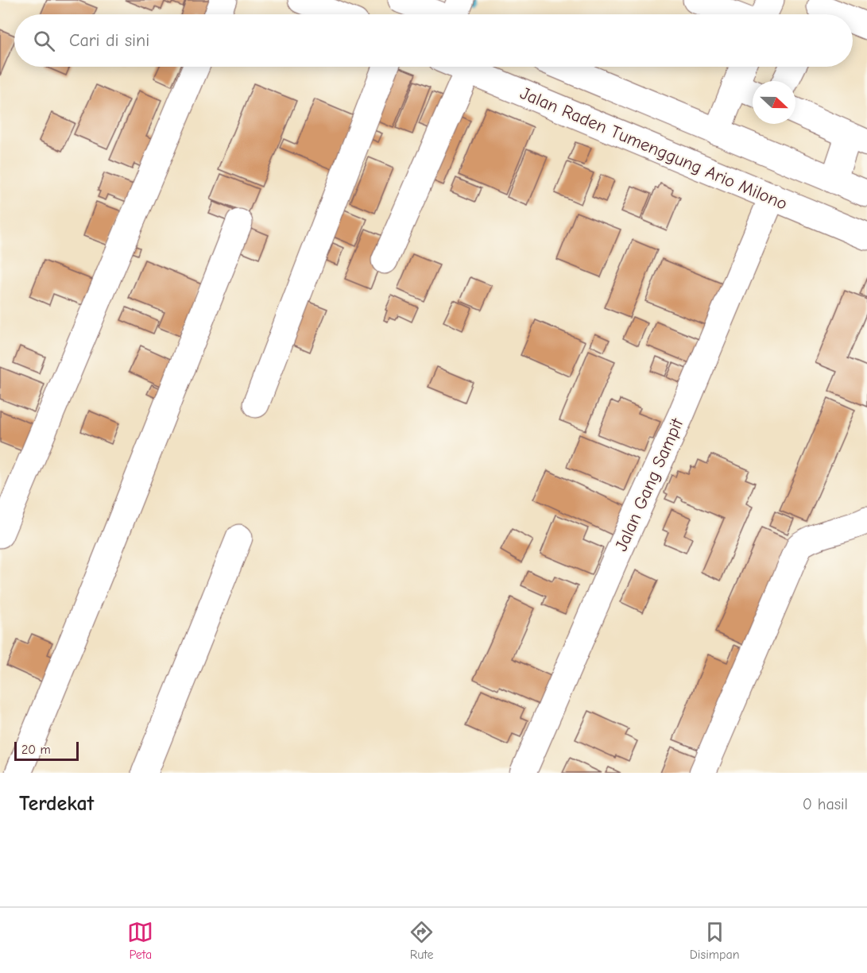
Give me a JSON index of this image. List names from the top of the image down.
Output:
{
  "streets": {
    "main road": ["Jalan Raden Tumenggung Ario Milono", "Jalan Gang Sampit"]
  },
  "crossings": [
    ["Jalan Raden Tumenggung Ario Milono", "Jalan Gang Sampit"]
  ],
  "scale_bar": "20 m",
  "north": "right",
  "page": {
    "search": "Cari di sini",
    "scale": "20 m",
    "heading": ["Terdekat", "0 hasil"],
    "nav": ["Peta", "Rute", "Disimpan"]
  }
}
